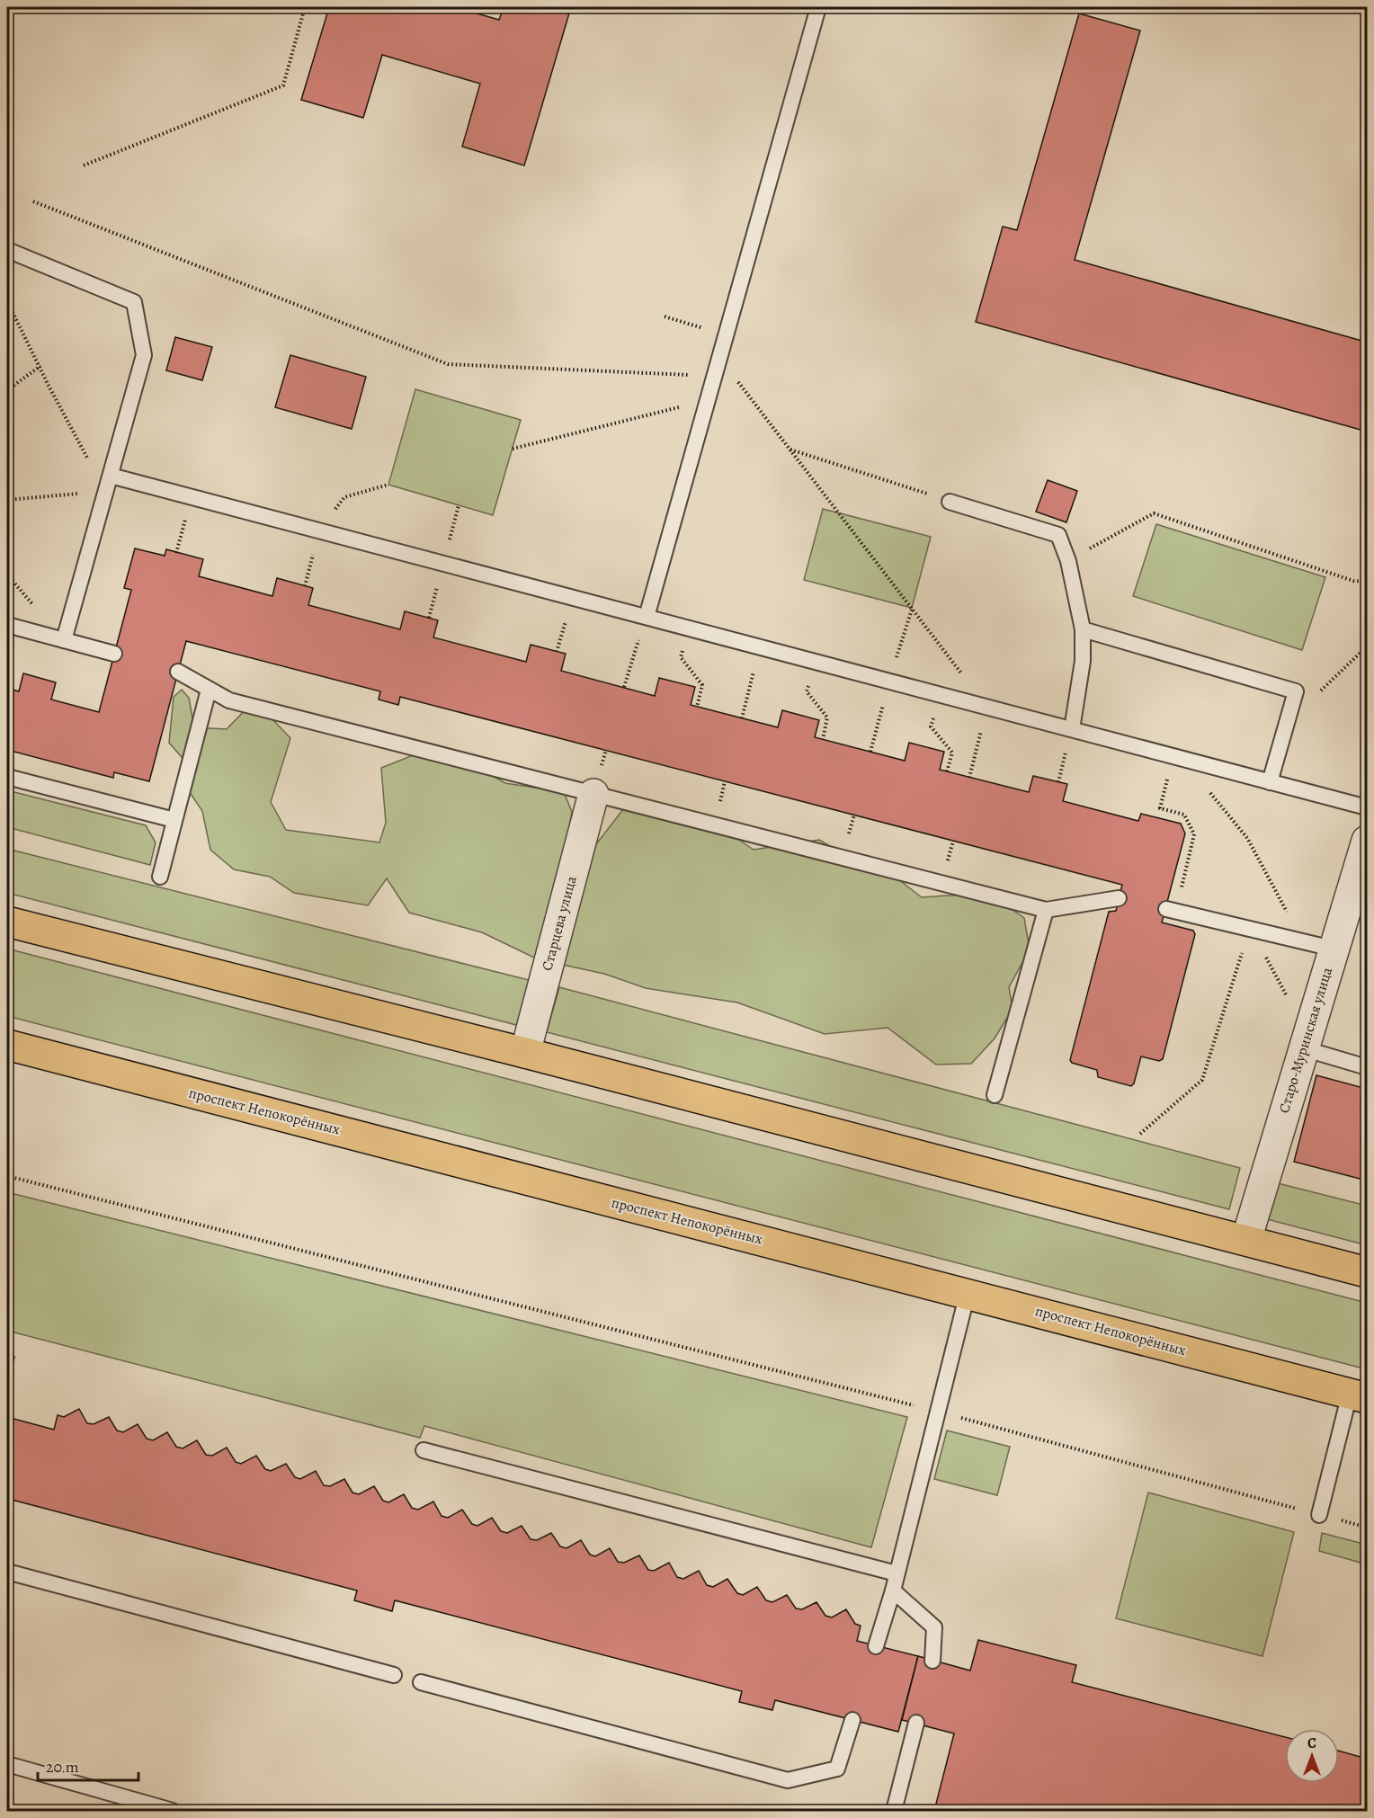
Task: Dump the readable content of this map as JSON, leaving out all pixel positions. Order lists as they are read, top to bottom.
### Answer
{
  "streets": {
    "main road": ["проспект Непокорённых"],
    "street": ["Старцева улица", "Старо-Муринская улица"]
  },
  "scale_bar": "20 m",
  "north": "top"
}
